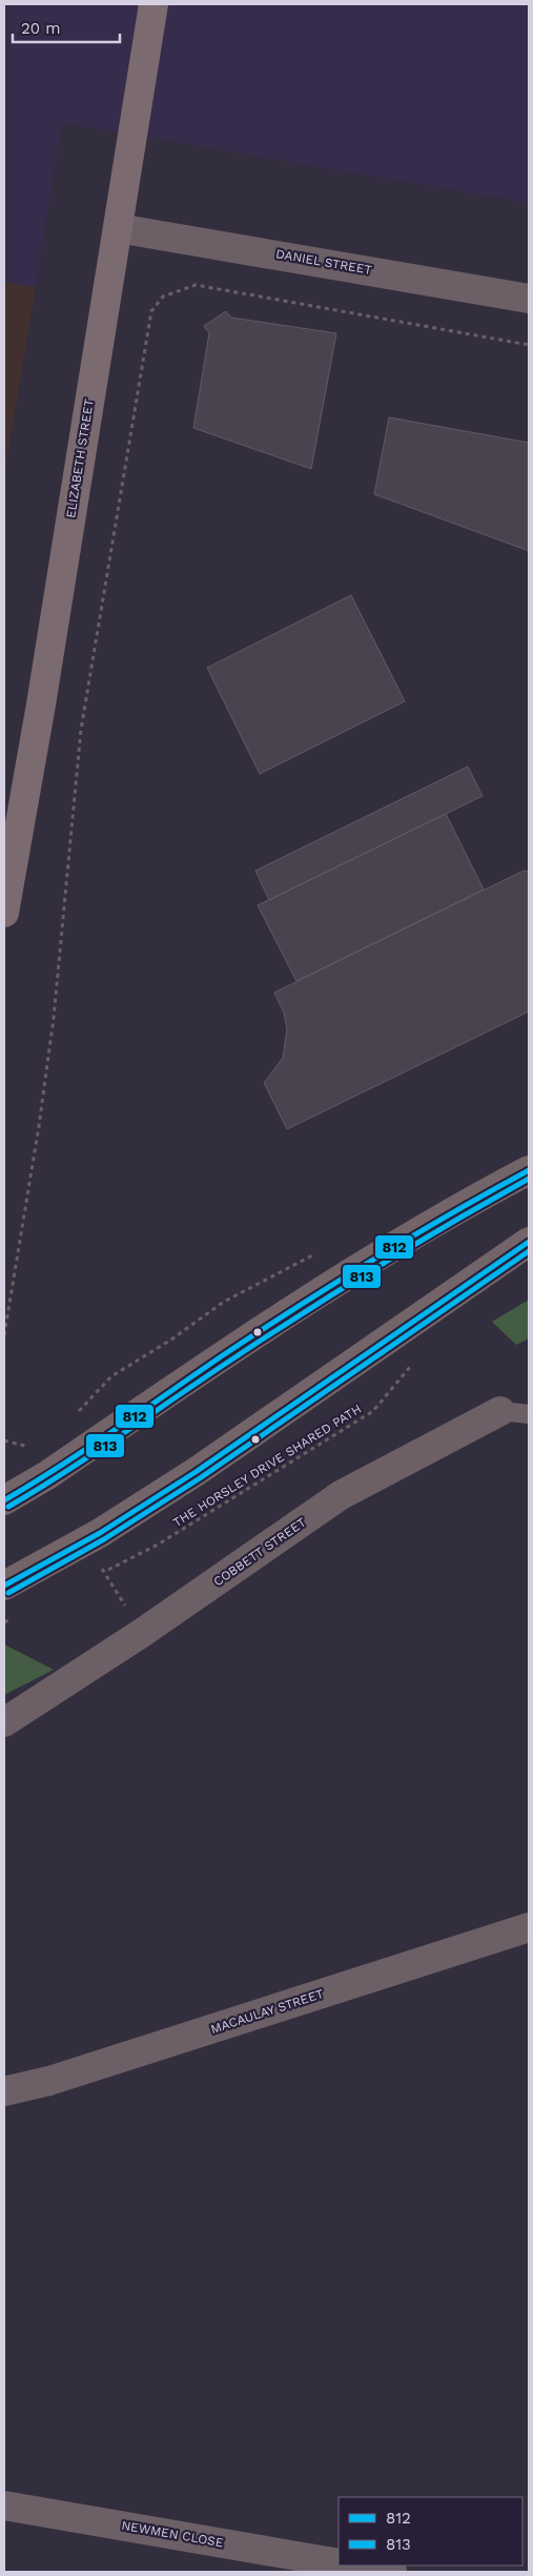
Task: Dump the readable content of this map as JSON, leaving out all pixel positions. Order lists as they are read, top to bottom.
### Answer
{
  "streets": {
    "main road": ["ELIZABETH STREET"],
    "street": [
      "DANIEL STREET",
      "COBBETT STREET",
      "MACAULAY STREET",
      "NEWMEN CLOSE"
    ],
    "path": ["THE HORSLEY DRIVE SHARED PATH"]
  },
  "crossings": [
    ["DANIEL STREET", "ELIZABETH STREET"]
  ],
  "lines": ["transit line 812", "transit line 813"],
  "legend": ["812", "813"],
  "scale_bar": "20 m"
}
